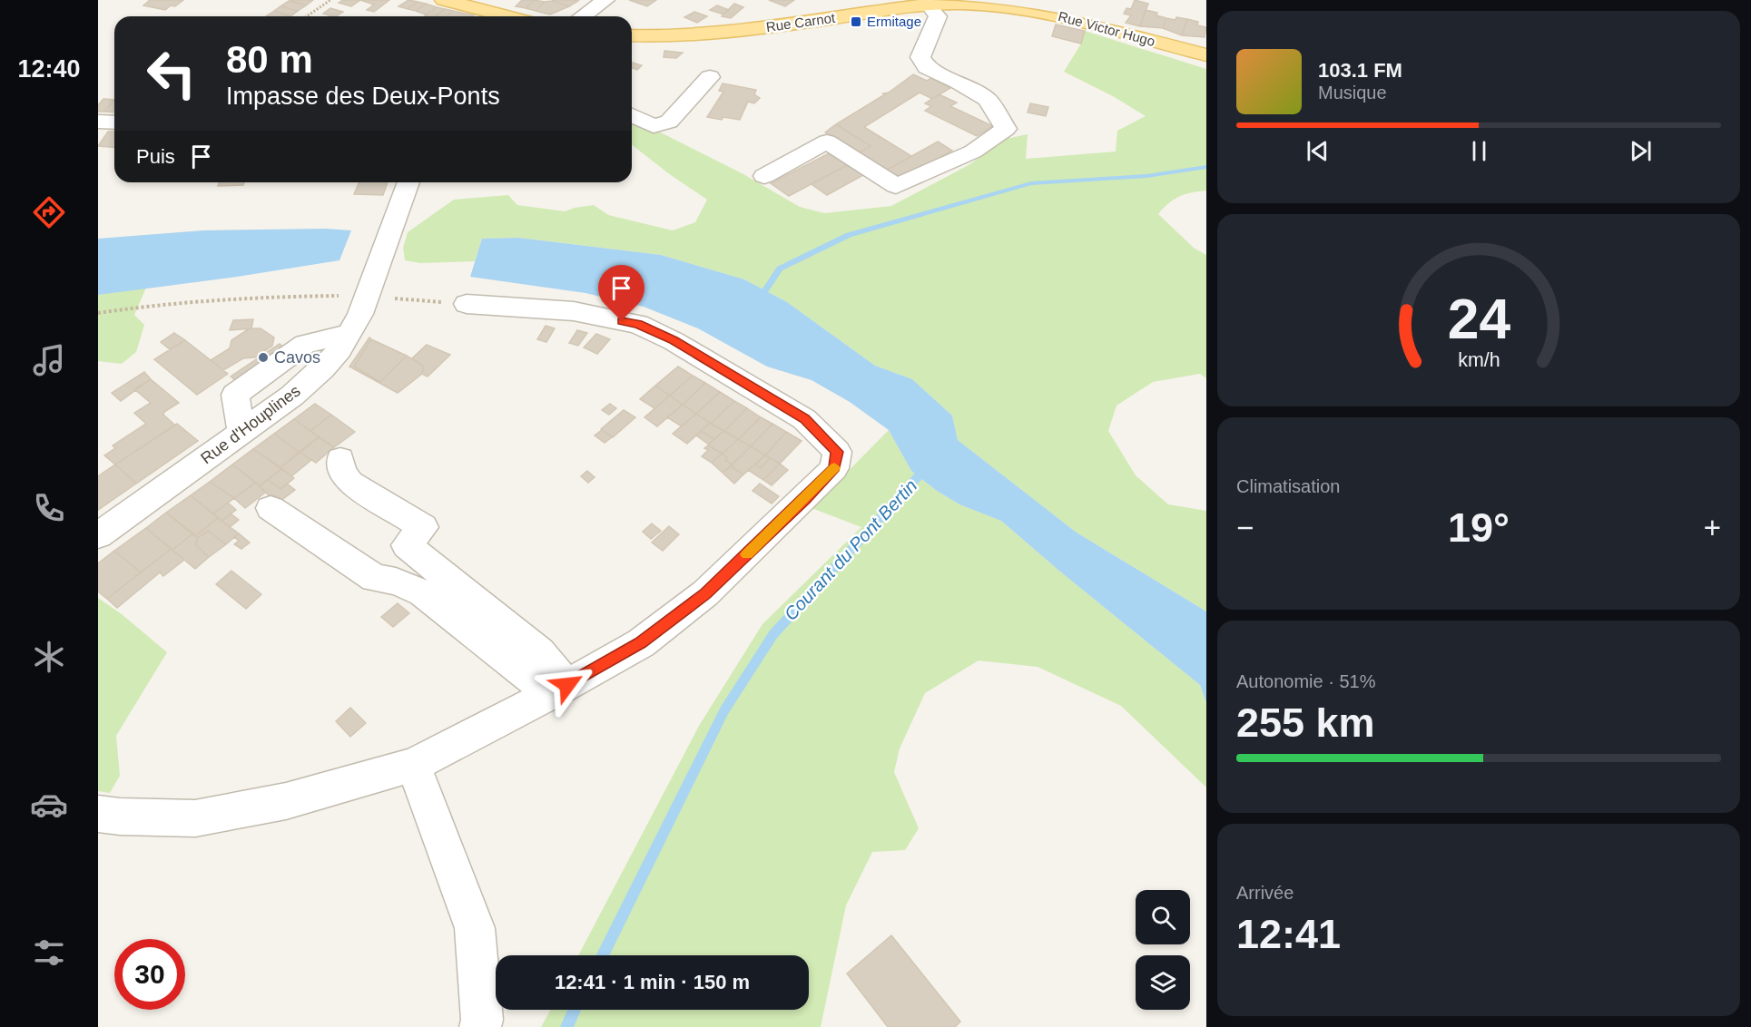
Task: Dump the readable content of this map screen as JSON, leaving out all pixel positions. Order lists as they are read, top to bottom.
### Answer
{
  "streets": {
    "main road": ["Rue Carnot", "Rue Victor Hugo"],
    "street": ["Rue d'Houplines"]
  },
  "crossings": [
    ["Rue Carnot", "Rue Victor Hugo"]
  ],
  "water": ["Courant du Pont Bertin"],
  "places": {
    "transit": ["Ermitage"],
    "other": ["Cavos"]
  },
  "page": {
    "tabs": "12:40",
    "turn": ["80 m", "Impasse des Deux-Ponts"],
    "song": ["103.1 FM", "Musique"],
    "then": "Puis",
    "tile": [
      "Climatisation",
      ["Autonomie · 51%", "255 km"],
      ["Arrivée", "12:41"]
    ],
    "heat": ["−", "19°", "+"],
    "limit": "30",
    "trip": "12:41 · 1 min · 150 m",
    "gauge": ["24", "km/h"]
  }
}
